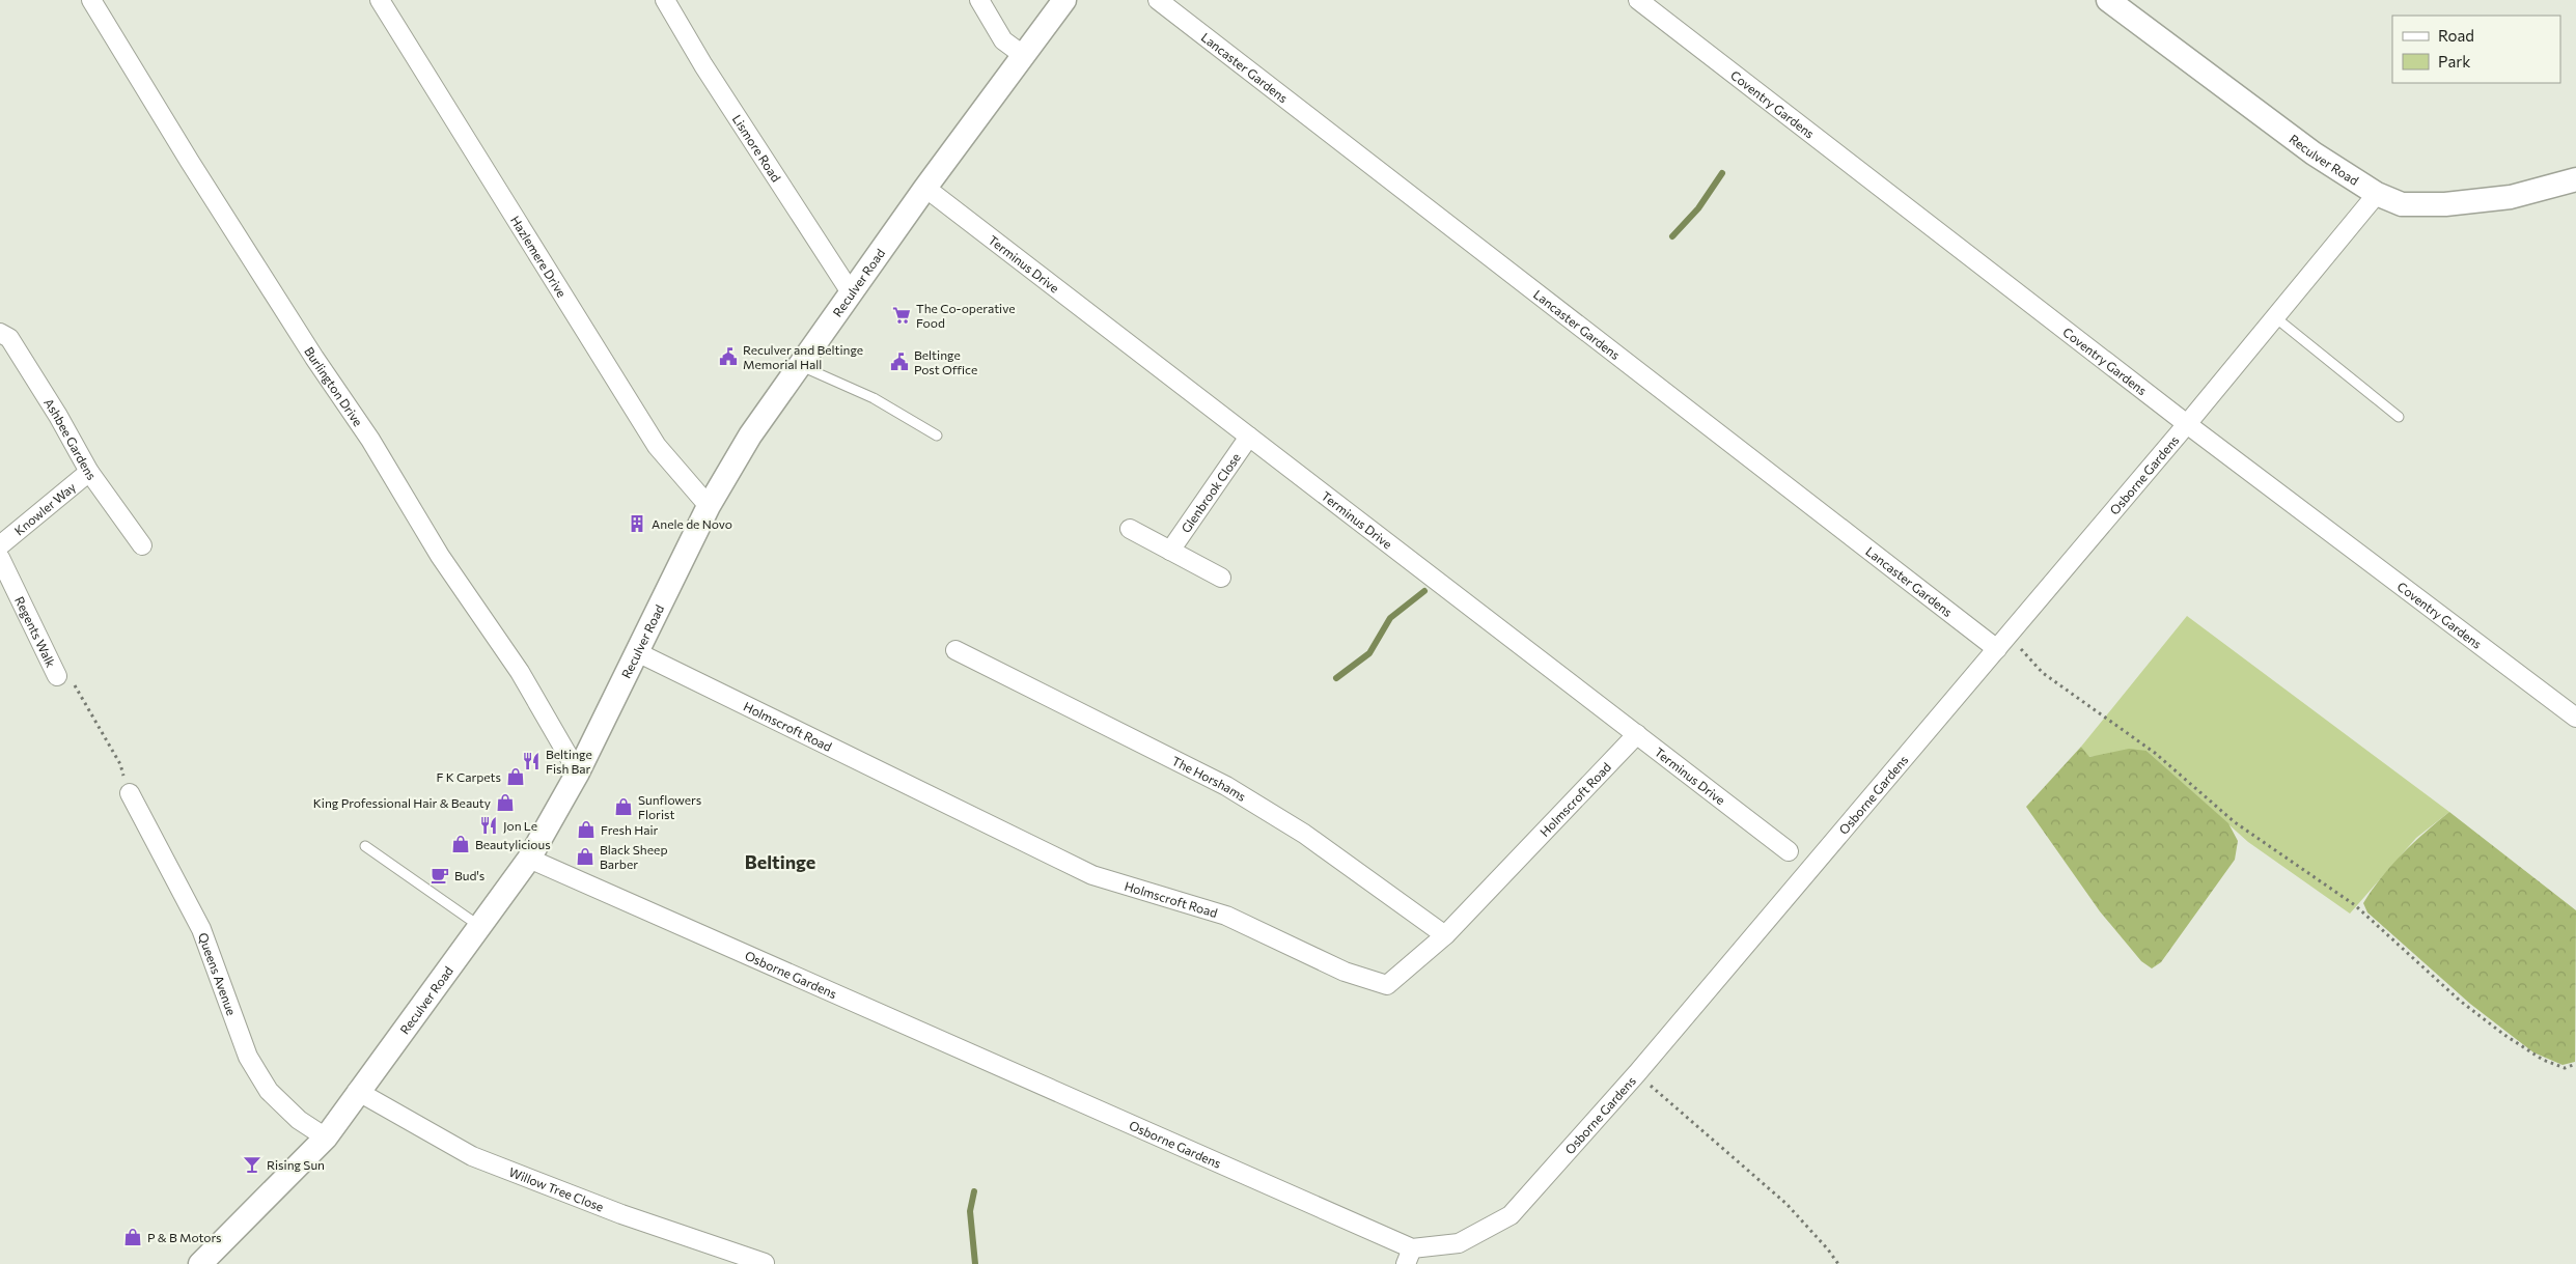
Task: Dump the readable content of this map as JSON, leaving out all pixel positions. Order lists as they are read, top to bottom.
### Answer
{
  "streets": {
    "street": [
      "Lancaster Gardens",
      "Coventry Gardens",
      "Lismore Road",
      "Reculver Road",
      "Hazlemere Drive",
      "Terminus Drive",
      "Burlington Drive",
      "Ashbee Gardens",
      "Osborne Gardens",
      "Glenbrook Close",
      "Knowler Way",
      "Regents Walk",
      "Holmscroft Road",
      "The Horshams",
      "Queens Avenue",
      "Willow Tree Close"
    ]
  },
  "crossings": [
    ["Lancaster Gardens", "Osborne Gardens"],
    ["Coventry Gardens", "Osborne Gardens"],
    ["Lismore Road", "Reculver Road"],
    ["Reculver Road", "Hazlemere Drive"],
    ["Reculver Road", "Terminus Drive"],
    ["Reculver Road", "Burlington Drive"],
    ["Reculver Road", "Osborne Gardens"],
    ["Reculver Road", "Holmscroft Road"],
    ["Reculver Road", "Queens Avenue"],
    ["Reculver Road", "Willow Tree Close"],
    ["Terminus Drive", "Glenbrook Close"],
    ["Terminus Drive", "Holmscroft Road"],
    ["Ashbee Gardens", "Knowler Way"],
    ["Holmscroft Road", "The Horshams"]
  ],
  "districts": ["Beltinge"],
  "places": {
    "supermarket": ["The Co-operative Food"],
    "public building": ["Reculver and Beltinge Memorial Hall", "Beltinge Post Office"],
    "building": ["Anele de Novo"],
    "restaurant": ["Beltinge Fish Bar", "Jon Le"],
    "shop": [
      "F K Carpets",
      "King Professional Hair & Beauty",
      "Sunflowers Florist",
      "Fresh Hair",
      "Beautylicious",
      "Black Sheep Barber",
      "P & B Motors"
    ],
    "cafe": ["Bud's"],
    "bar": ["Rising Sun"]
  },
  "legend": ["Road", "Park"]
}
